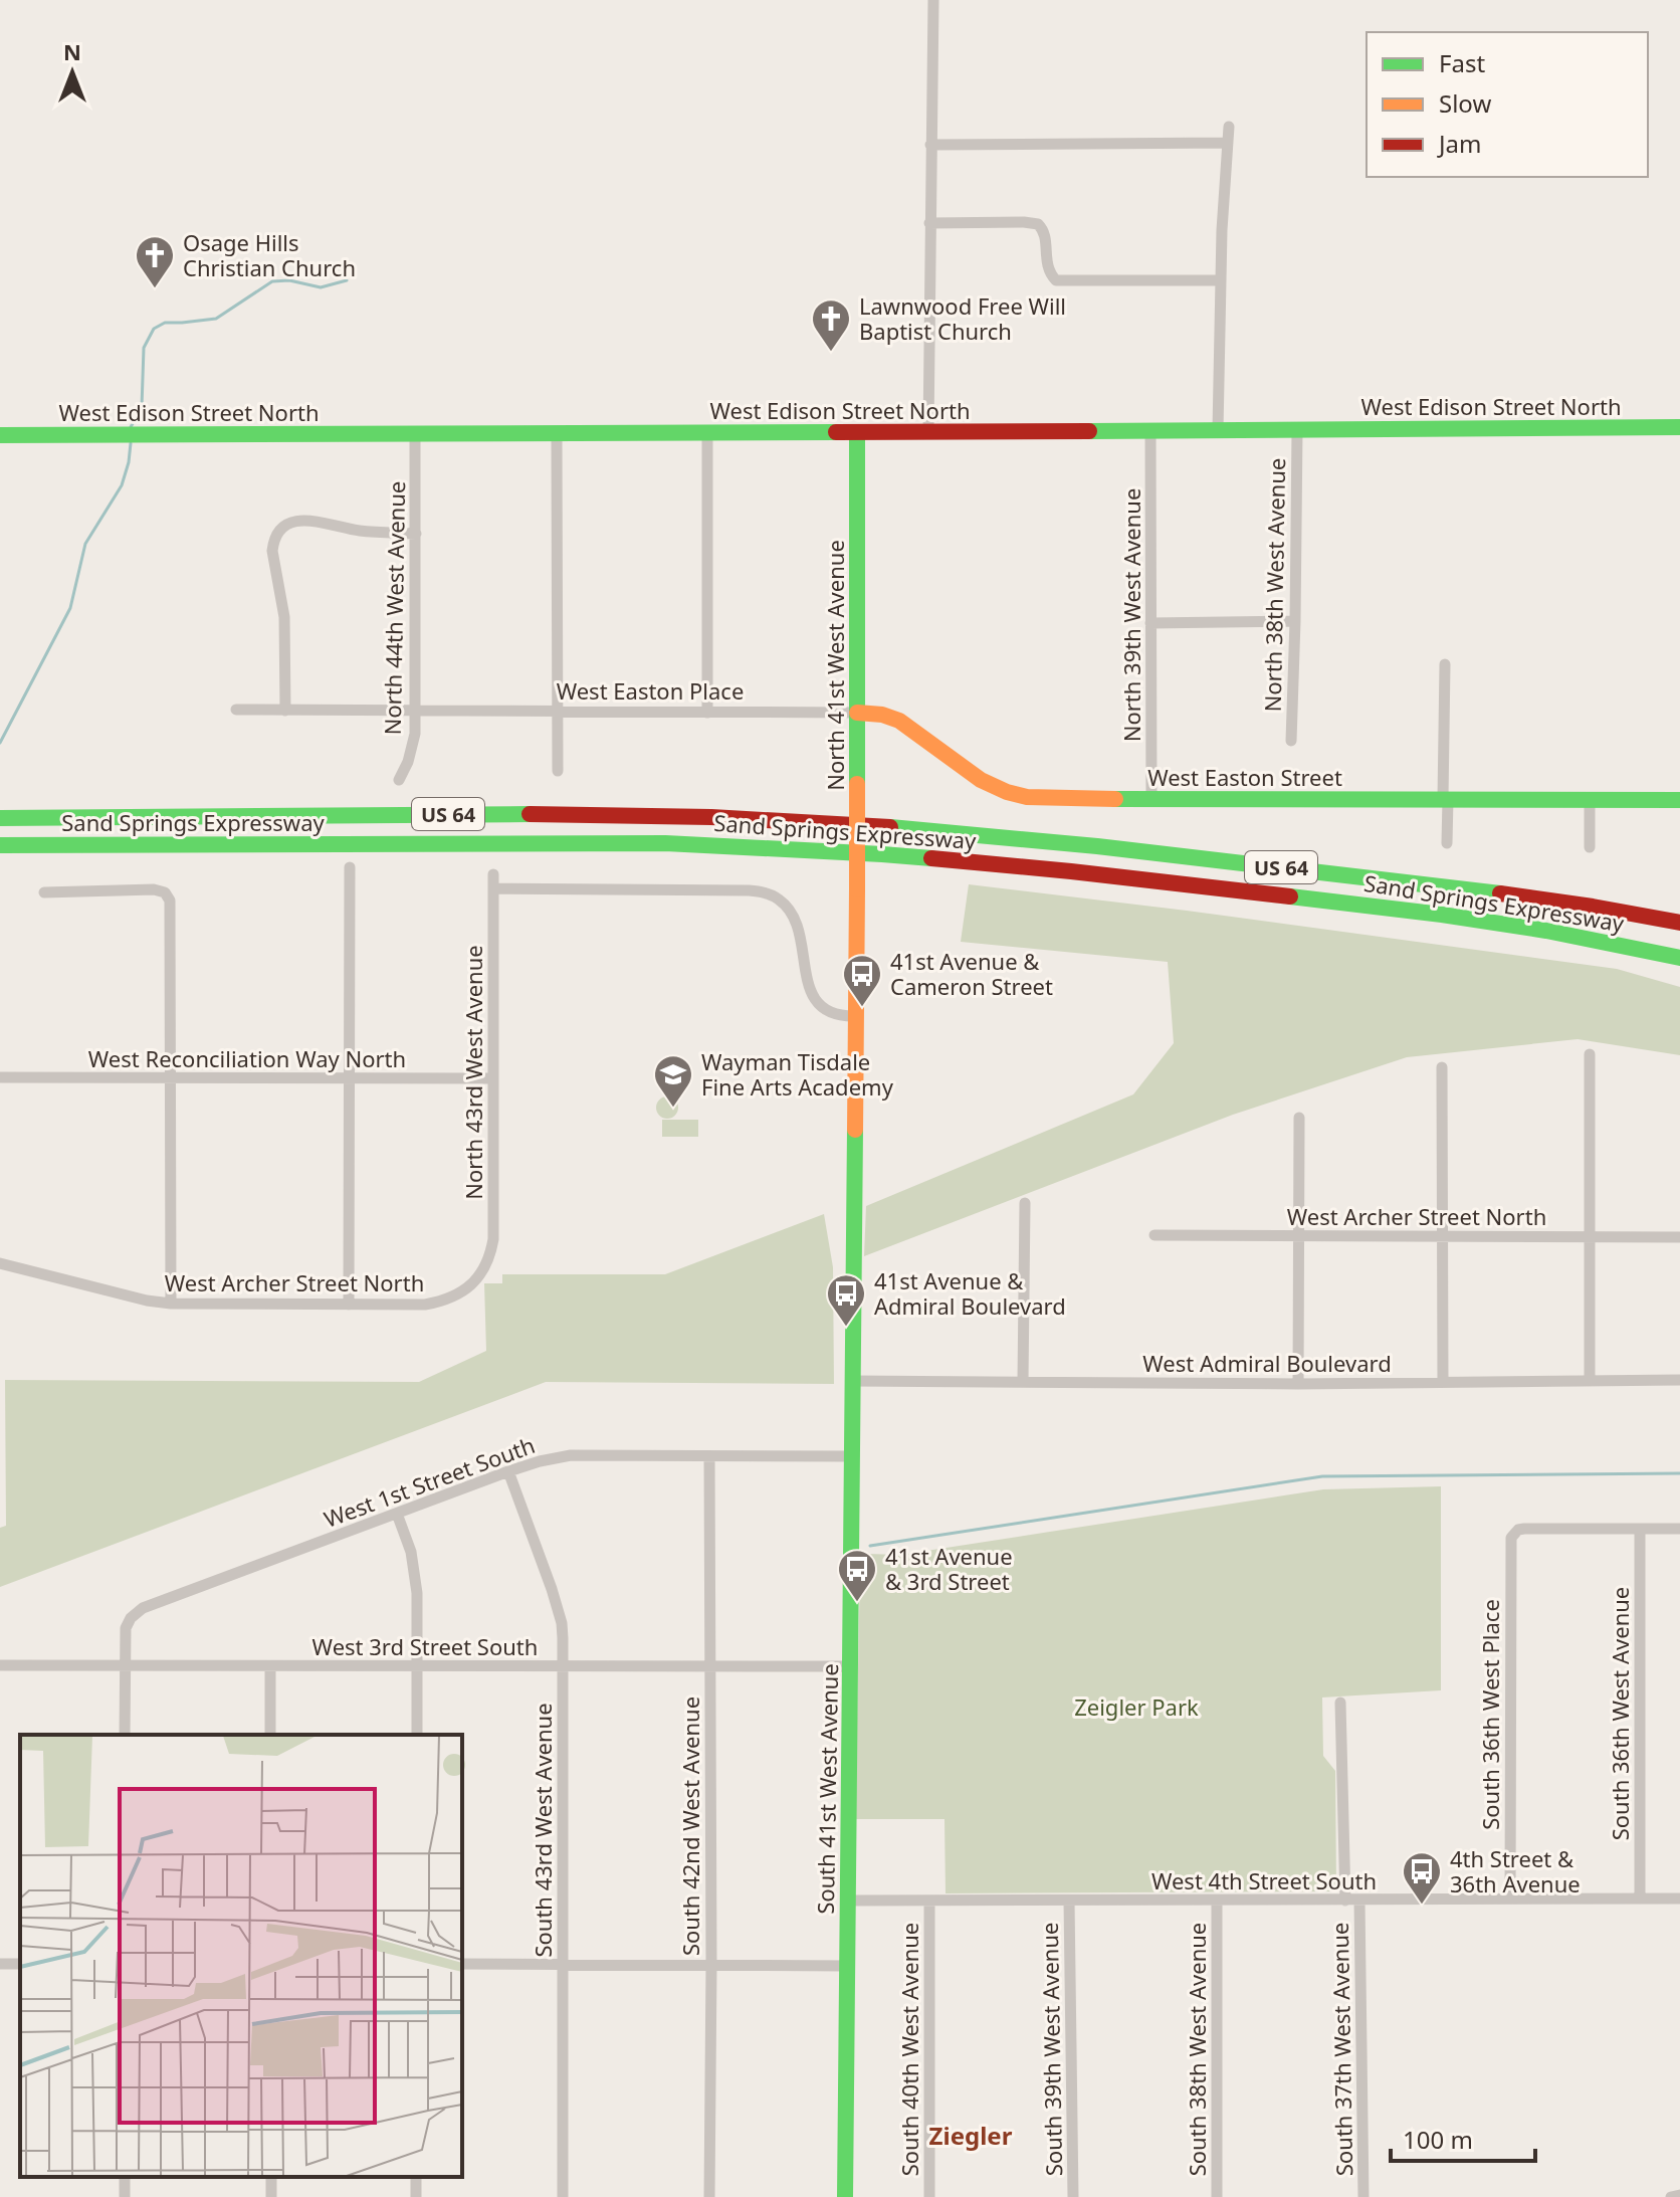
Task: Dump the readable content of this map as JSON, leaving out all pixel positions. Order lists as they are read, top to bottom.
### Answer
{
  "streets": {
    "main road": [
      "West Edison Street North",
      "North 41st West Avenue",
      "West Easton Place",
      "West Easton Street",
      "US 64",
      "Sand Springs Expressway",
      "South 41st West Avenue"
    ],
    "street": [
      "North 38th West Avenue",
      "North 44th West Avenue",
      "North 39th West Avenue",
      "West Reconciliation Way North",
      "North 43rd West Avenue",
      "West Archer Street North",
      "West Admiral Boulevard",
      "West 1st Street South",
      "West 3rd Street South",
      "South 36th West Avenue",
      "South 36th West Place",
      "South 42nd West Avenue",
      "South 43rd West Avenue",
      "West 4th Street South",
      "South 40th West Avenue",
      "South 39th West Avenue",
      "South 38th West Avenue",
      "South 37th West Avenue"
    ]
  },
  "crossings": [
    ["West Edison Street North", "North 38th West Avenue"],
    ["West Edison Street North", "North 44th West Avenue"],
    ["West Edison Street North", "North 39th West Avenue"],
    ["West Edison Street North", "North 41st West Avenue"],
    ["North 44th West Avenue", "West Easton Place"],
    ["North 39th West Avenue", "West Easton Street"],
    ["North 41st West Avenue", "West Easton Place"],
    ["North 41st West Avenue", "West Admiral Boulevard"],
    ["North 41st West Avenue", "South 41st West Avenue"],
    ["West Easton Place", "West Easton Street"],
    ["West Reconciliation Way North", "North 43rd West Avenue"],
    ["North 43rd West Avenue", "West Archer Street North"],
    ["West Admiral Boulevard", "South 41st West Avenue"],
    ["West 1st Street South", "West 3rd Street South"],
    ["West 1st Street South", "South 41st West Avenue"],
    ["West 1st Street South", "South 42nd West Avenue"],
    ["West 1st Street South", "South 43rd West Avenue"],
    ["West 3rd Street South", "South 41st West Avenue"],
    ["West 3rd Street South", "South 42nd West Avenue"],
    ["West 3rd Street South", "South 43rd West Avenue"],
    ["South 36th West Avenue", "South 36th West Place"],
    ["South 36th West Avenue", "West 4th Street South"],
    ["South 36th West Place", "West 4th Street South"],
    ["South 41st West Avenue", "West 4th Street South"],
    ["West 4th Street South", "South 40th West Avenue"],
    ["West 4th Street South", "South 39th West Avenue"],
    ["West 4th Street South", "South 38th West Avenue"],
    ["West 4th Street South", "South 37th West Avenue"]
  ],
  "districts": ["Ziegler"],
  "parks": ["Zeigler Park"],
  "places": {
    "church": ["Osage Hills Christian Church", "Lawnwood Free Will Baptist Church"],
    "bus stop": [
      "41st Avenue & Cameron Street",
      "41st Avenue & Admiral Boulevard",
      "41st Avenue & 3rd Street",
      "4th Street & 36th Avenue"
    ],
    "school or university": ["Wayman Tisdale Fine Arts Academy"]
  },
  "legend": ["Fast", "Slow", "Jam"],
  "scale_bar": "100 m",
  "north": "top"
}
